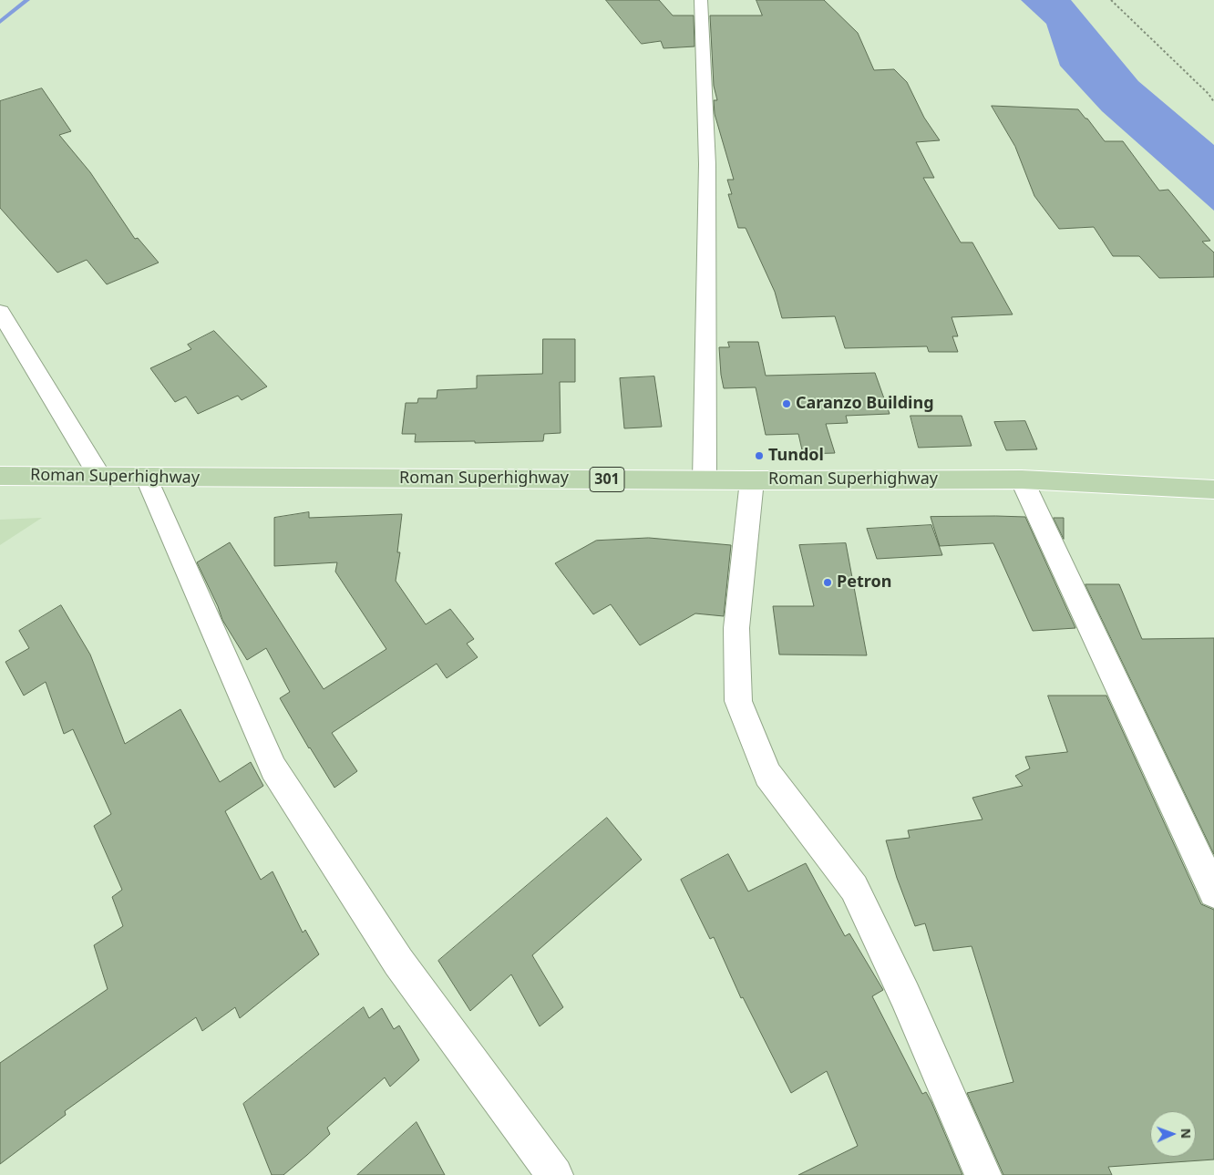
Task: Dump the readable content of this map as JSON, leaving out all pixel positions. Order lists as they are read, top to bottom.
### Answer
{
  "streets": {
    "main road": ["Roman Superhighway", "301"]
  },
  "places": ["Caranzo Building", "Tundol", "Petron"],
  "north": "right"
}
